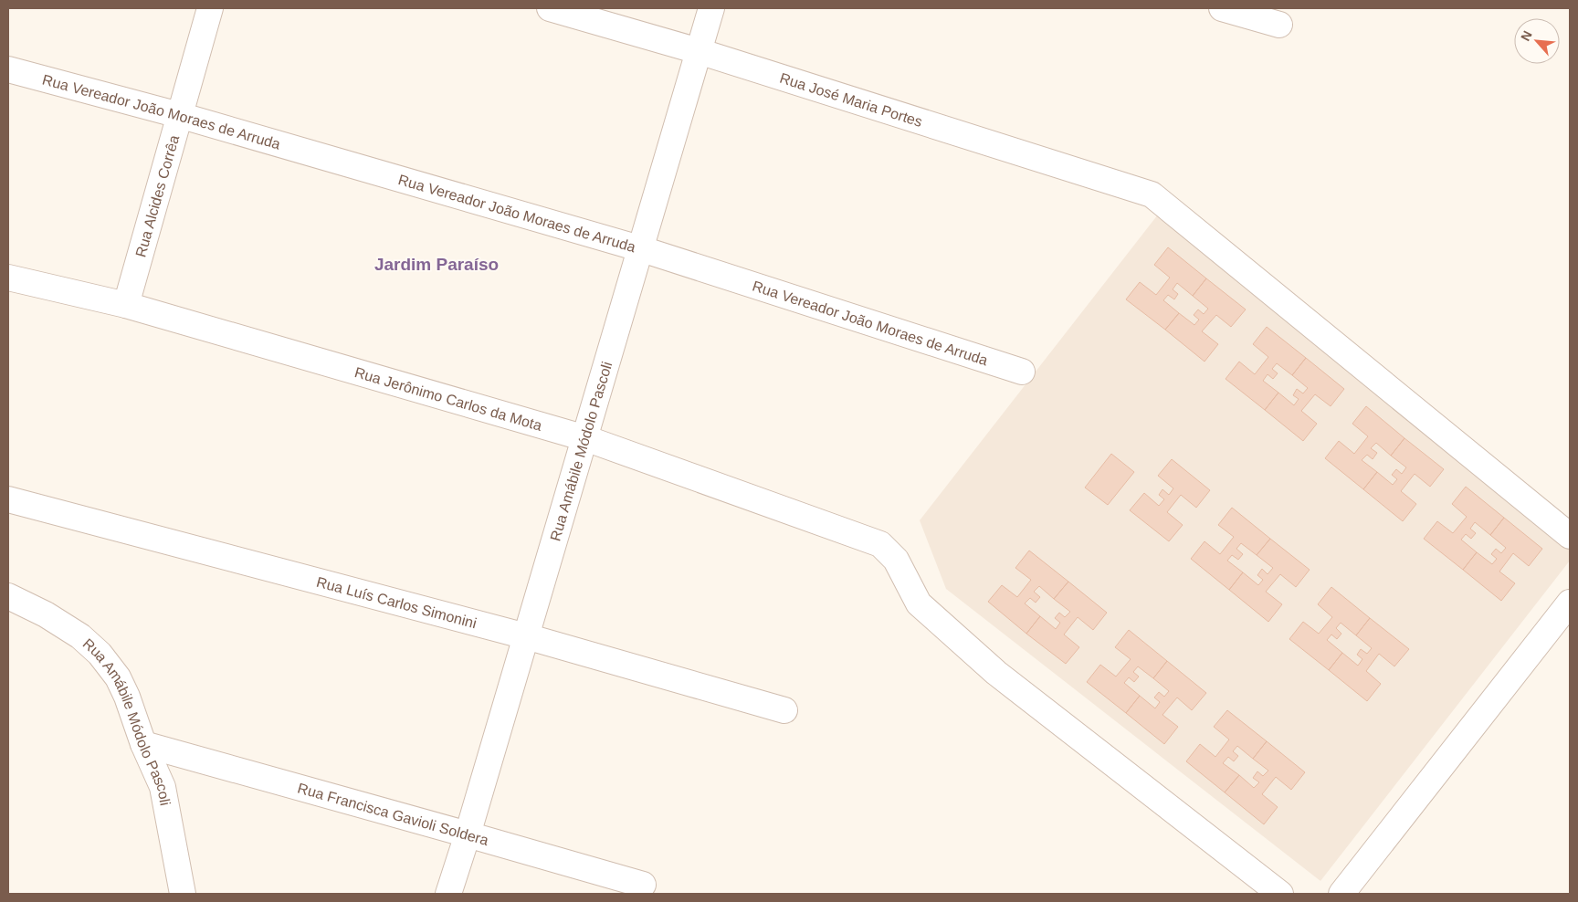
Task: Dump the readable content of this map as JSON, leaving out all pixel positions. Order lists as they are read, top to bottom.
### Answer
{
  "streets": {
    "street": [
      "Rua José Maria Portes",
      "Rua Vereador João Moraes de Arruda",
      "Rua Alcides Corrêa",
      "Rua Jerônimo Carlos da Mota",
      "Rua Amábile Módolo Pascoli",
      "Rua Luís Carlos Simonini",
      "Rua Francisca Gavioli Soldera"
    ]
  },
  "crossings": [
    ["Rua José Maria Portes", "Rua Amábile Módolo Pascoli"],
    ["Rua Vereador João Moraes de Arruda", "Rua Alcides Corrêa"],
    ["Rua Vereador João Moraes de Arruda", "Rua Amábile Módolo Pascoli"],
    ["Rua Alcides Corrêa", "Rua Jerônimo Carlos da Mota"],
    ["Rua Jerônimo Carlos da Mota", "Rua Amábile Módolo Pascoli"],
    ["Rua Amábile Módolo Pascoli", "Rua Luís Carlos Simonini"],
    ["Rua Amábile Módolo Pascoli", "Rua Francisca Gavioli Soldera"]
  ],
  "districts": ["Jardim Paraíso"],
  "north": "top left"
}
